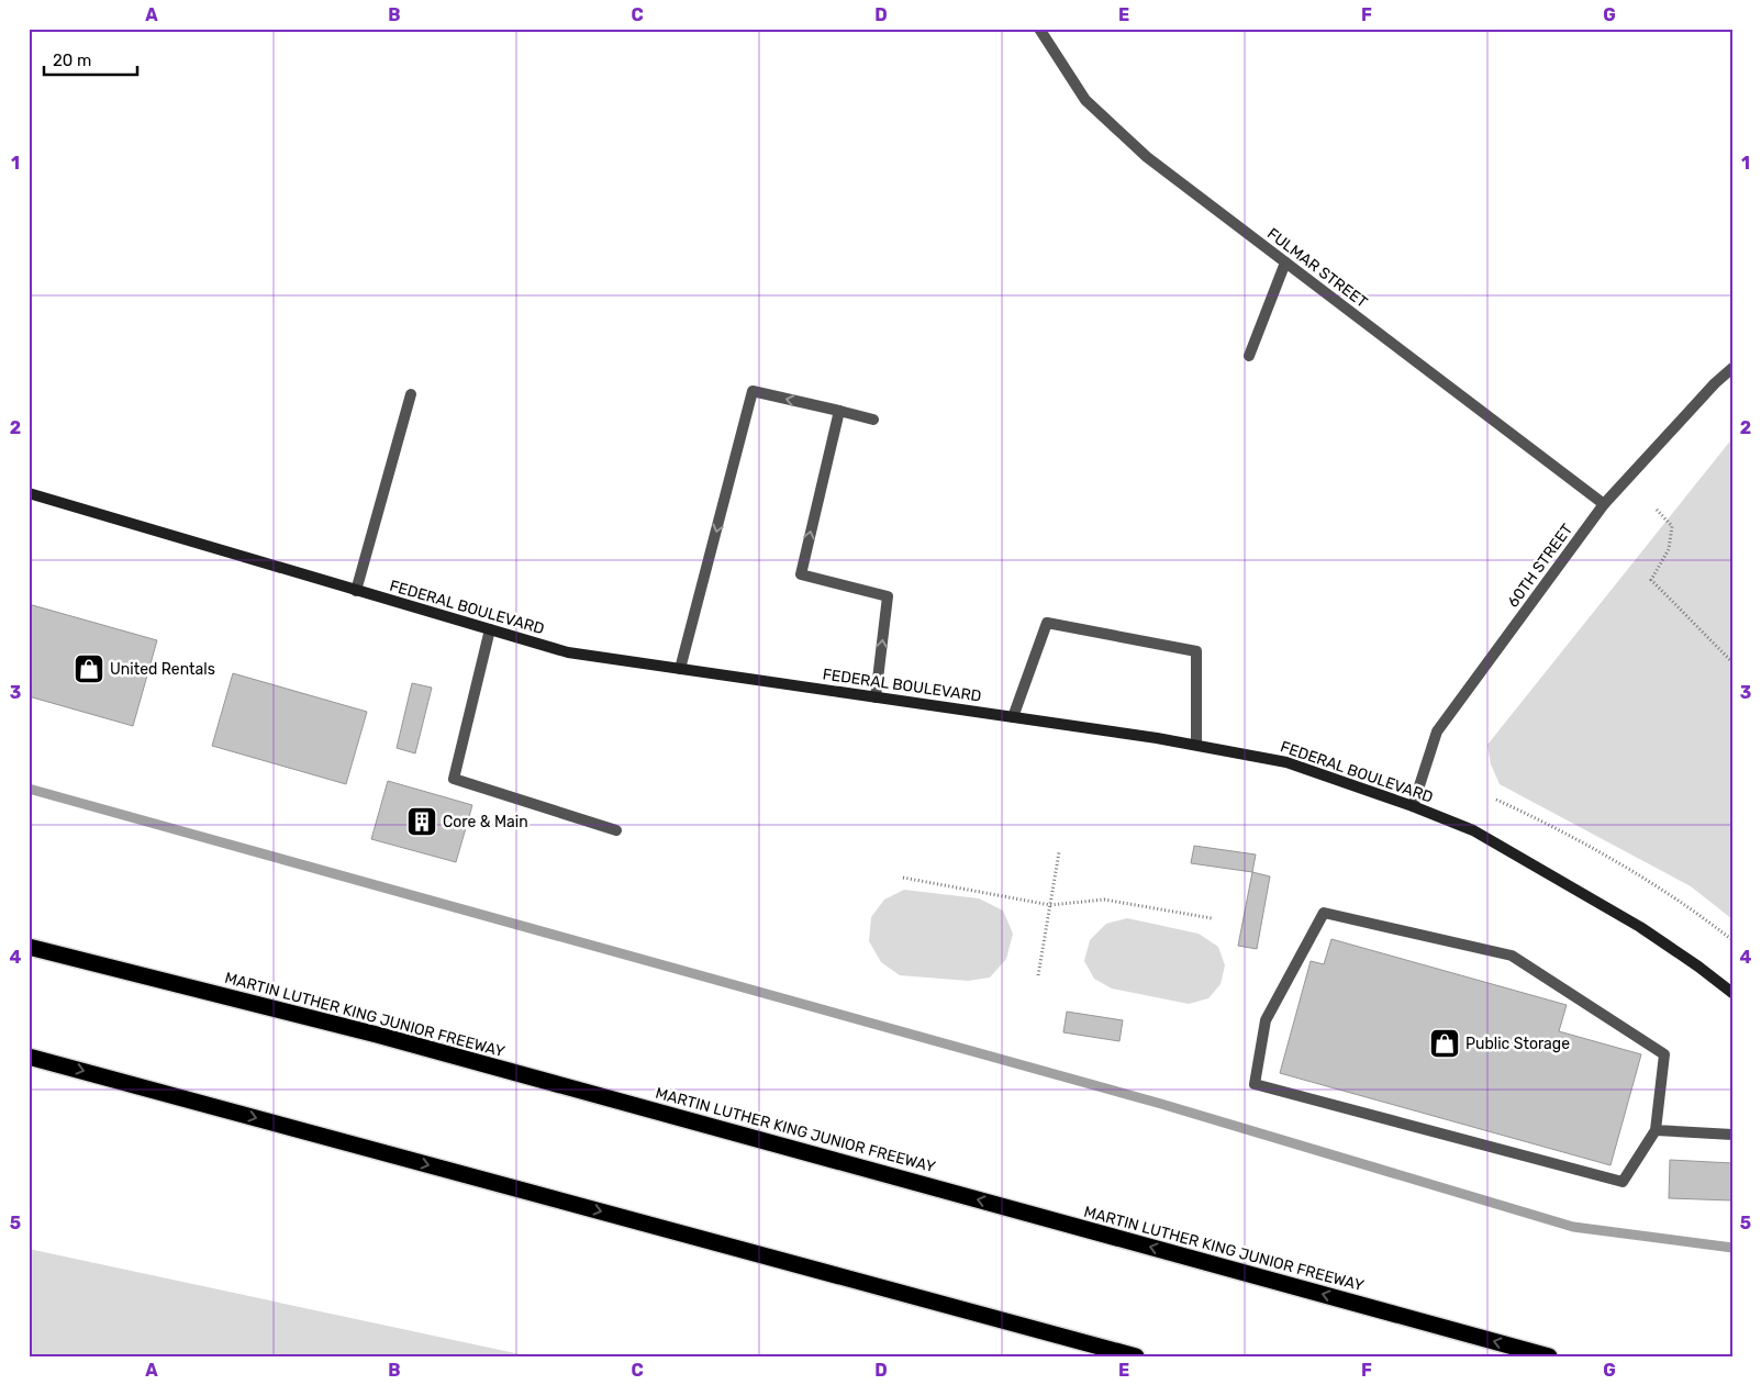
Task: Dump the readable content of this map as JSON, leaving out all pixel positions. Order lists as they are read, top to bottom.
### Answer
{
  "streets": {
    "highway": ["MARTIN LUTHER KING JUNIOR FREEWAY"],
    "main road": ["FEDERAL BOULEVARD"],
    "street": ["FULMAR STREET", "60TH STREET"]
  },
  "crossings": [
    ["FULMAR STREET", "60TH STREET"],
    ["60TH STREET", "FEDERAL BOULEVARD"]
  ],
  "places": {
    "shop": ["United Rentals", "Public Storage"],
    "building": ["Core & Main"]
  },
  "scale_bar": "20 m",
  "grid": {
    "columns": [
      "A",
      "B",
      "C",
      "D",
      "E",
      "F",
      "G"
    ],
    "rows": [
      "1",
      "2",
      "3",
      "4",
      "5"
    ]
  }
}
